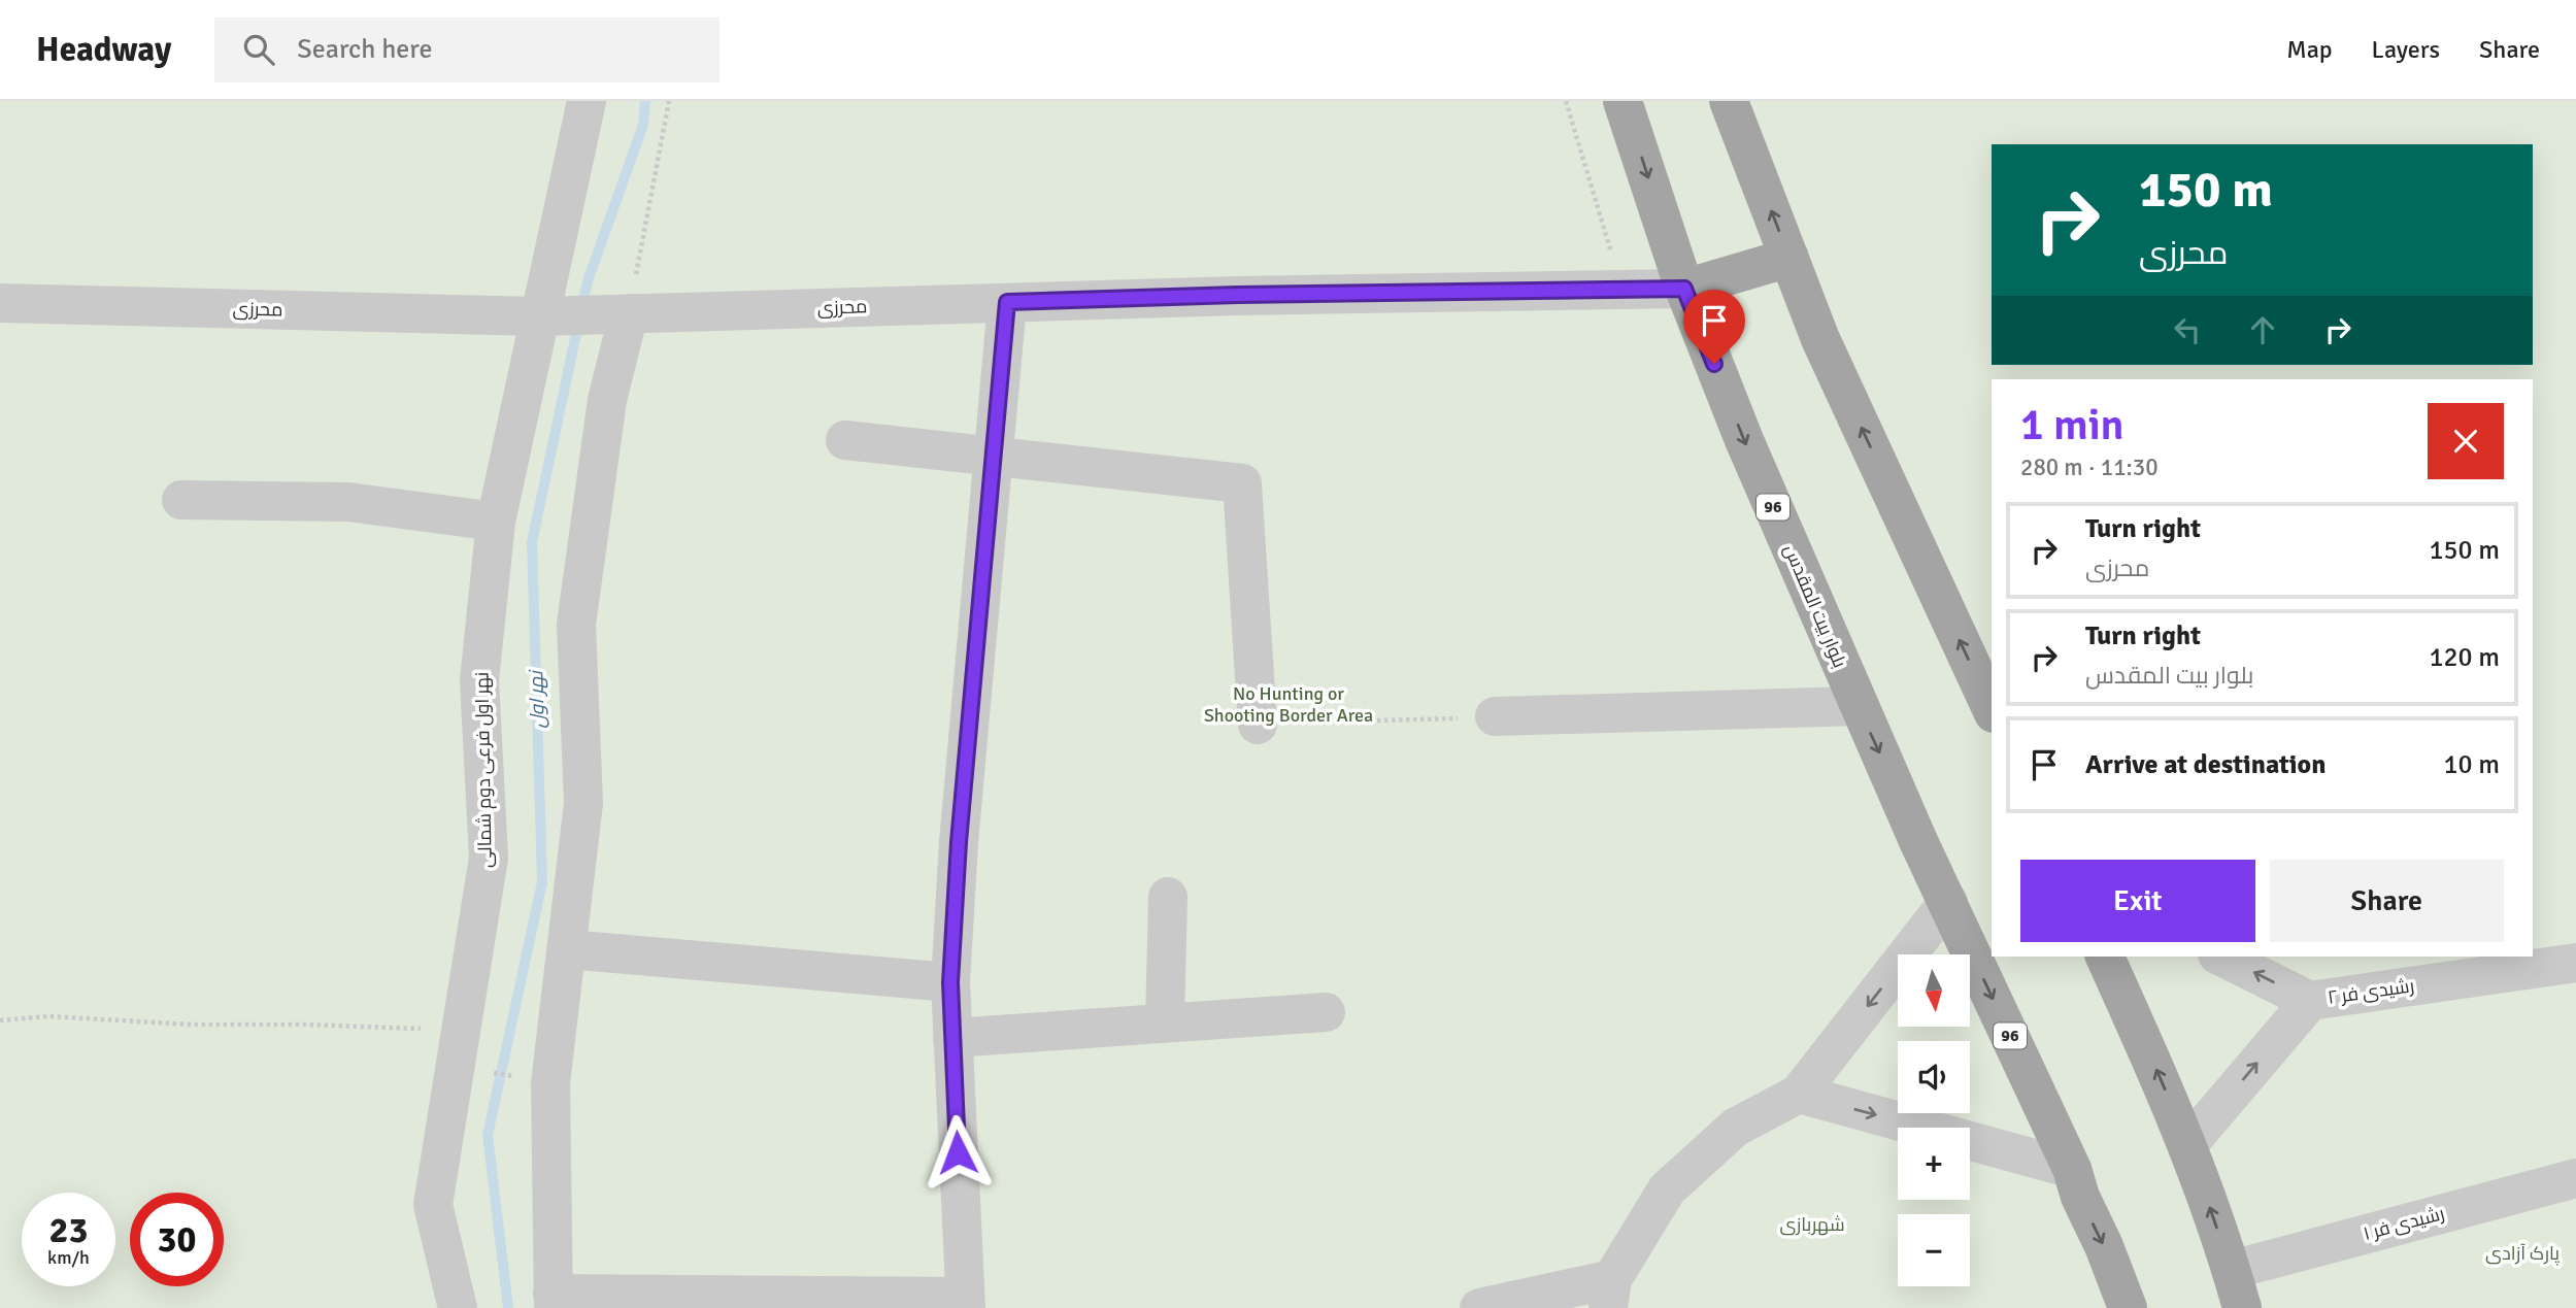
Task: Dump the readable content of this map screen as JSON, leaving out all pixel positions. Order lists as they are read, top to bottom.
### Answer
{
  "streets": {
    "main road": ["96", "بلوار بیت المقدس"],
    "street": [
      "محرزی",
      "نهر اول فرعی دوم شمالی",
      "رشیدی فر ۲",
      "رشیدی فر ۱"
    ]
  },
  "crossings": [
    ["محرزی", "بلوار بیت المقدس"],
    ["محرزی", "نهر اول فرعی دوم شمالی"],
    ["96", "بلوار بیت المقدس"]
  ],
  "one_way": ["رشیدی فر ۲"],
  "water": ["نهر اول"],
  "parks": ["No Hunting or Shooting Border Area", "شهربازی", "پارک آزادی"],
  "north": "bottom",
  "page": {
    "header": "Headway",
    "search": "Search here",
    "nav": ["Map", "Layers", "Share"],
    "turn": ["150 m", "محرزی"],
    "heading": ["1 min", "280 m · 11:30"],
    "list": [
      {
        "name": "Turn right",
        "note": "محرزی",
        "value": "150 m"
      },
      {
        "name": "Turn right",
        "note": "بلوار بیت المقدس",
        "value": "120 m"
      },
      {
        "name": "Arrive at destination",
        "value": "10 m"
      }
    ],
    "buttons": ["Exit", "Share"],
    "map_buttons": ["+", "−"],
    "speed": "23 km/h",
    "limit": "30"
  }
}
